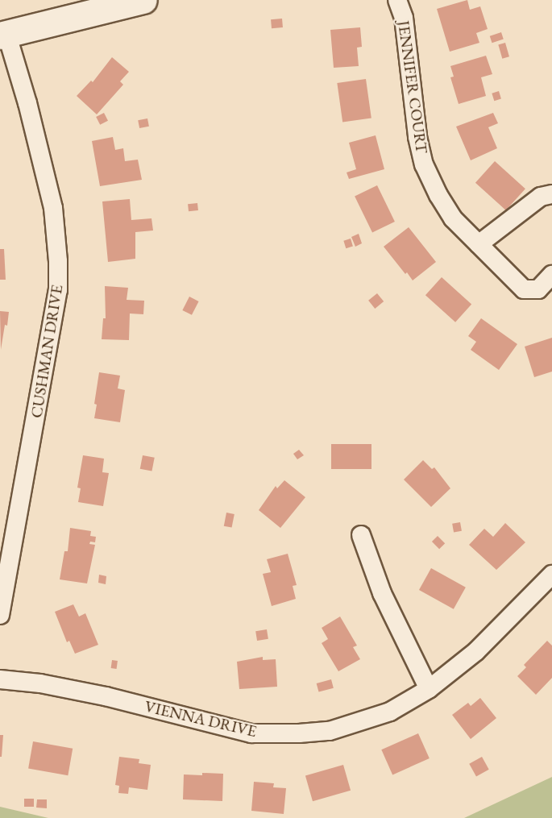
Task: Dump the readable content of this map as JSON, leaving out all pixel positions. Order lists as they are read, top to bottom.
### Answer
{
  "streets": {
    "street": ["JENNIFER COURT", "CUSHMAN DRIVE", "VIENNA DRIVE"]
  }
}
